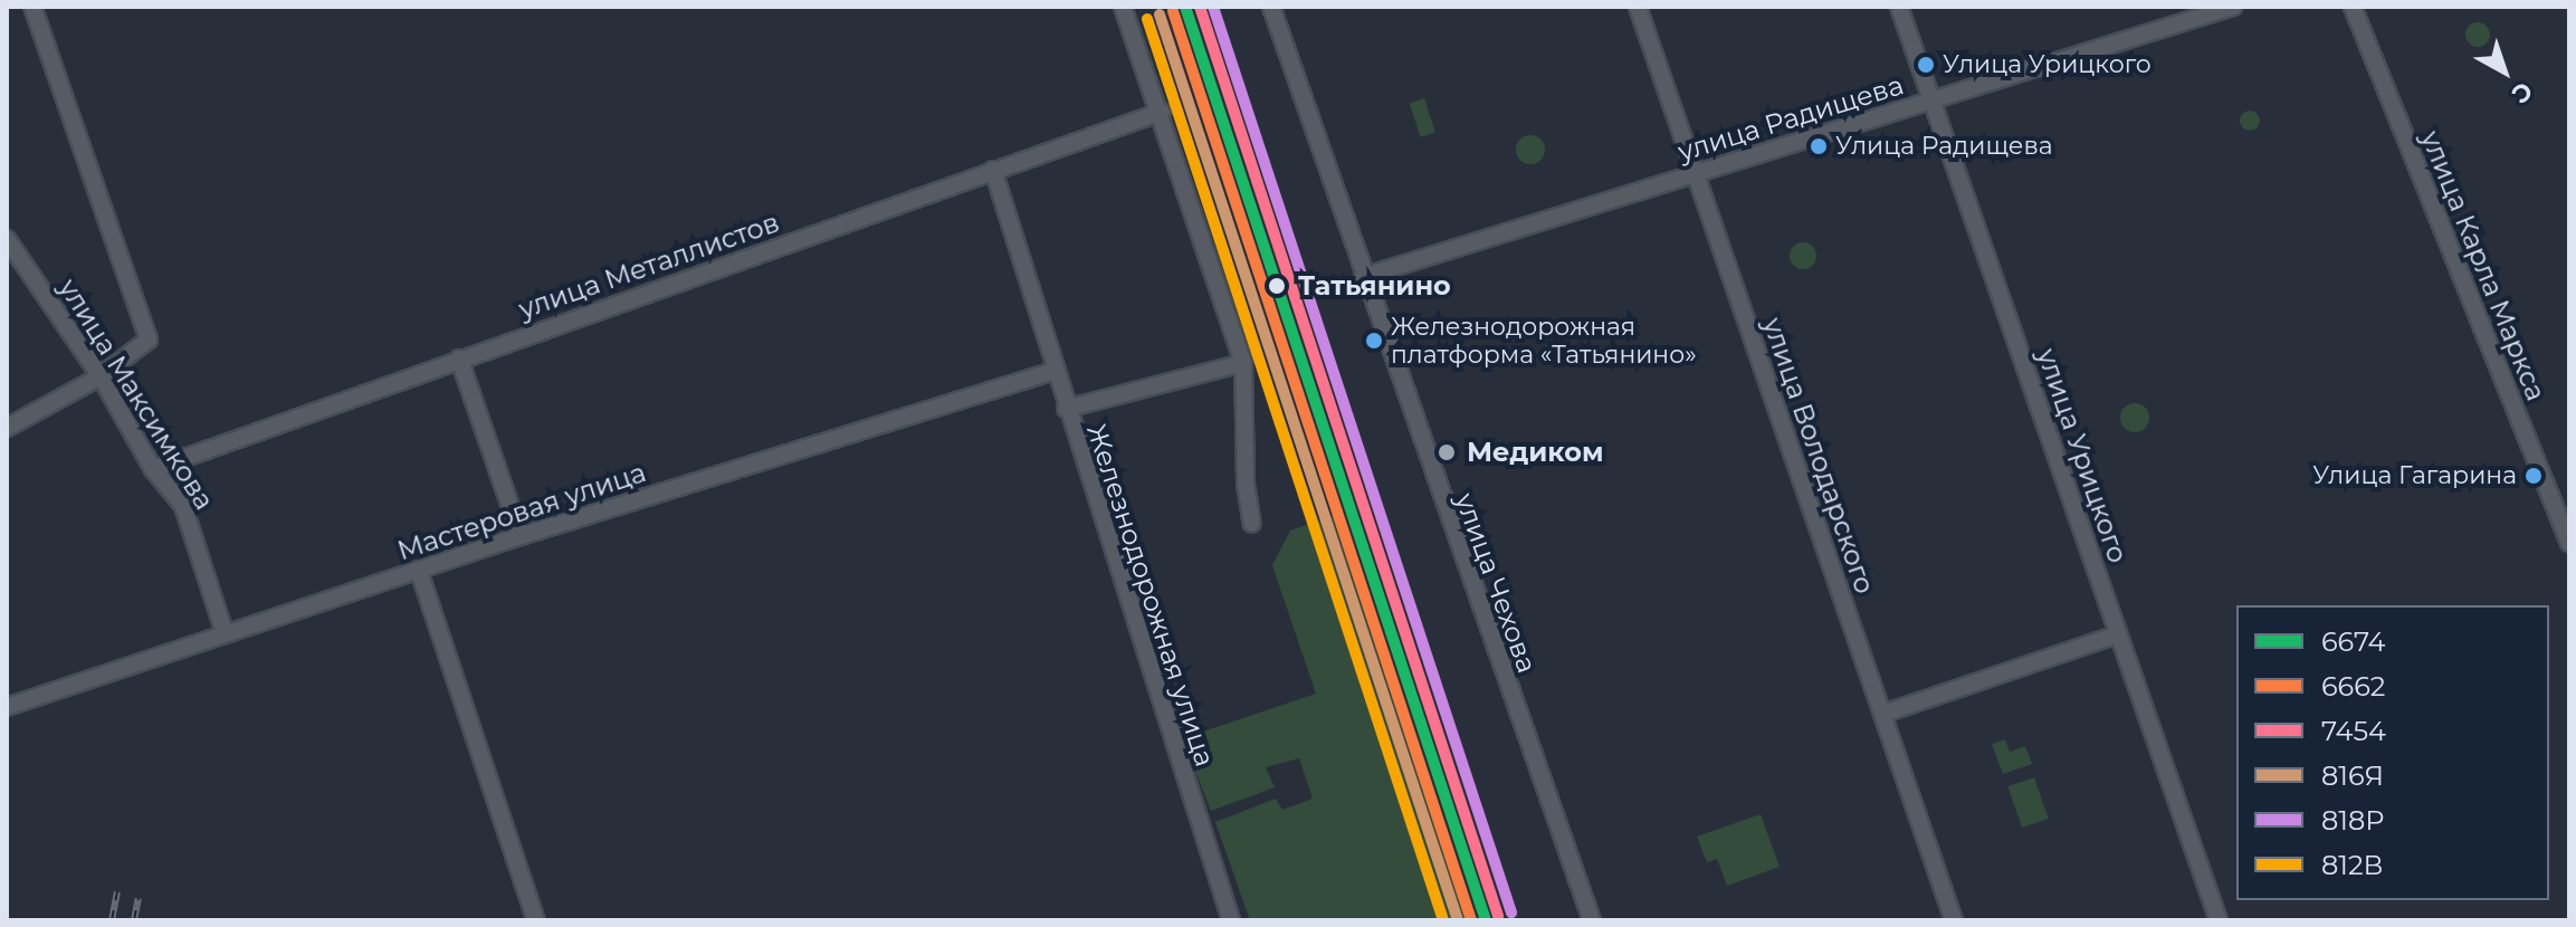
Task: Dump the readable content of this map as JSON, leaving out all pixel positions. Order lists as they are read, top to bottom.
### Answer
{
  "streets": {
    "street": [
      "улица Радищева",
      "улица Металлистов",
      "улица Карла Маркса",
      "улица Максимкова",
      "улица Володарского",
      "улица Урицкого",
      "Мастеровая улица",
      "улица Чехова",
      "Железнодорожная улица"
    ]
  },
  "crossings": [
    ["улица Радищева", "улица Володарского"],
    ["улица Радищева", "улица Урицкого"],
    ["улица Радищева", "улица Чехова"],
    ["улица Металлистов", "улица Максимкова"],
    ["улица Максимкова", "Мастеровая улица"]
  ],
  "places": [
    "Улица Урицкого",
    "Улица Радищева",
    "Татьянино",
    "Железнодорожная платформа «Татьянино»",
    "Медиком",
    "Улица Гагарина"
  ],
  "lines": [
    "transit line 6674",
    "transit line 7454",
    "transit line 818Р",
    "transit line 6662",
    "transit line 816Я",
    "transit line 812В"
  ],
  "legend": [
    "6674",
    "6662",
    "7454",
    "816Я",
    "818Р",
    "812В"
  ],
  "north": "bottom right"
}
